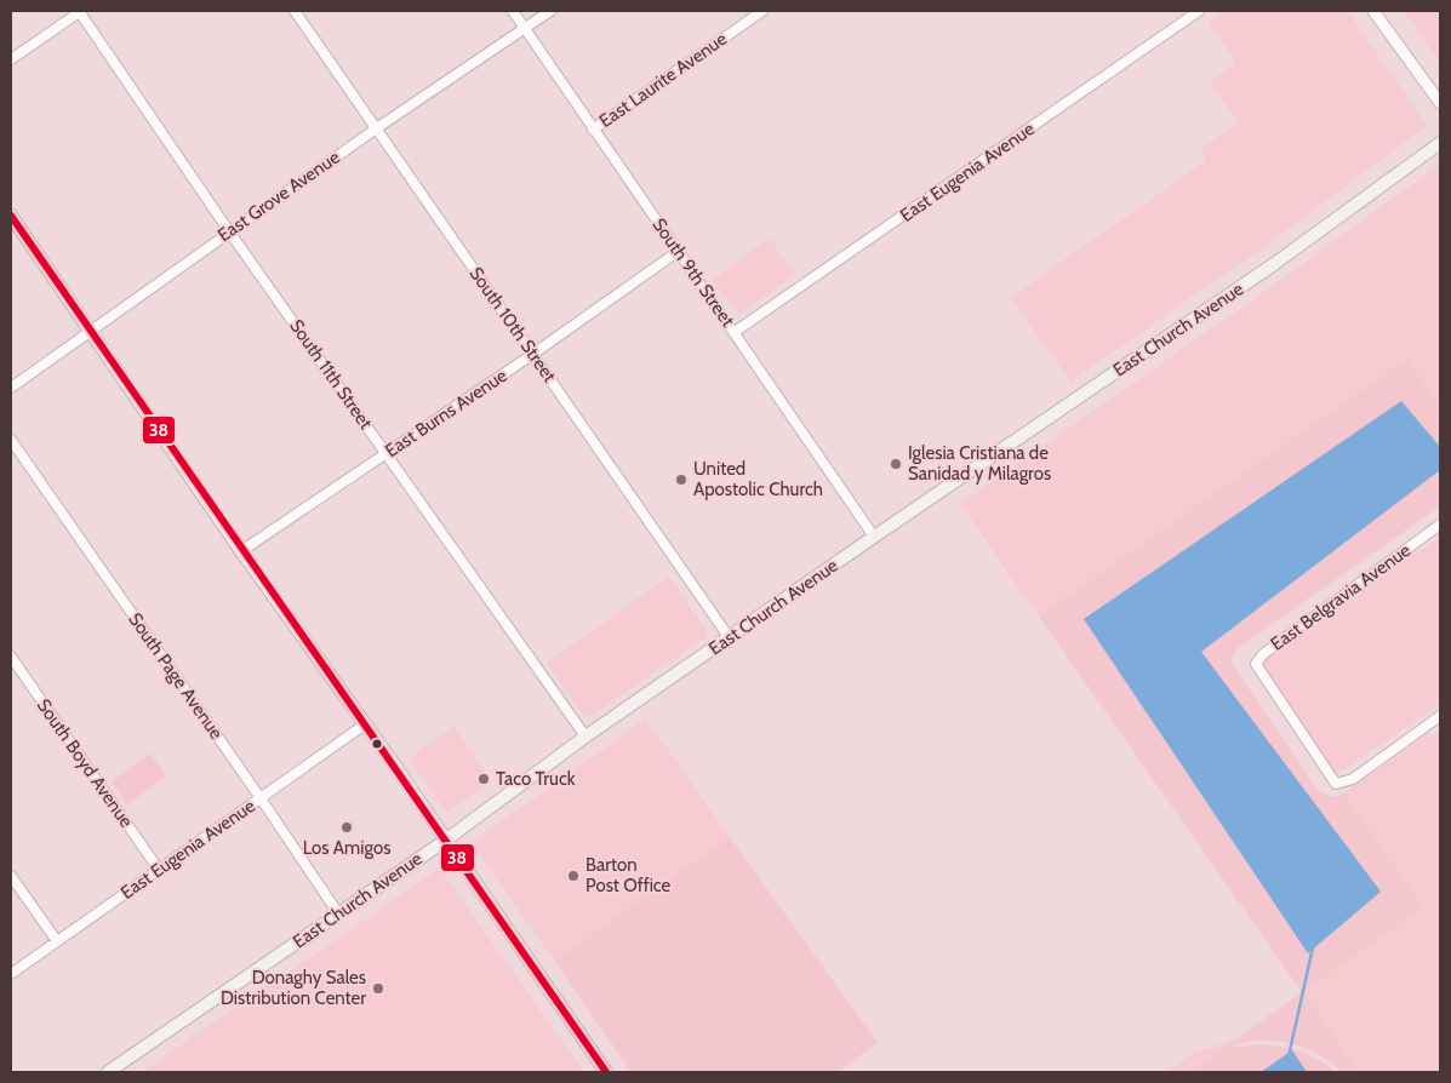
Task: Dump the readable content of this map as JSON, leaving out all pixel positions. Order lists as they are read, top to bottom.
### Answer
{
  "streets": {
    "main road": ["East Church Avenue"],
    "street": [
      "East Laurite Avenue",
      "East Eugenia Avenue",
      "East Grove Avenue",
      "South 9th Street",
      "South 10th Street",
      "South 11th Street",
      "East Burns Avenue",
      "East Belgravia Avenue",
      "South Page Avenue",
      "South Boyd Avenue"
    ]
  },
  "crossings": [
    ["East Laurite Avenue", "South 9th Street"],
    ["East Eugenia Avenue", "South 9th Street"],
    ["East Eugenia Avenue", "South Page Avenue"],
    ["East Eugenia Avenue", "South Boyd Avenue"],
    ["East Grove Avenue", "South 9th Street"],
    ["East Grove Avenue", "South 10th Street"],
    ["East Grove Avenue", "South 11th Street"],
    ["South 9th Street", "East Church Avenue"],
    ["South 9th Street", "East Burns Avenue"],
    ["South 10th Street", "East Church Avenue"],
    ["South 10th Street", "East Burns Avenue"],
    ["East Church Avenue", "South 11th Street"],
    ["East Church Avenue", "South Page Avenue"],
    ["South 11th Street", "East Burns Avenue"]
  ],
  "places": [
    "Iglesia Cristiana de Sanidad y Milagros",
    "United Apostolic Church",
    "Taco Truck",
    "Los Amigos",
    "Barton Post Office",
    "Donaghy Sales Distribution Center"
  ],
  "lines": ["transit line 38"]
}
